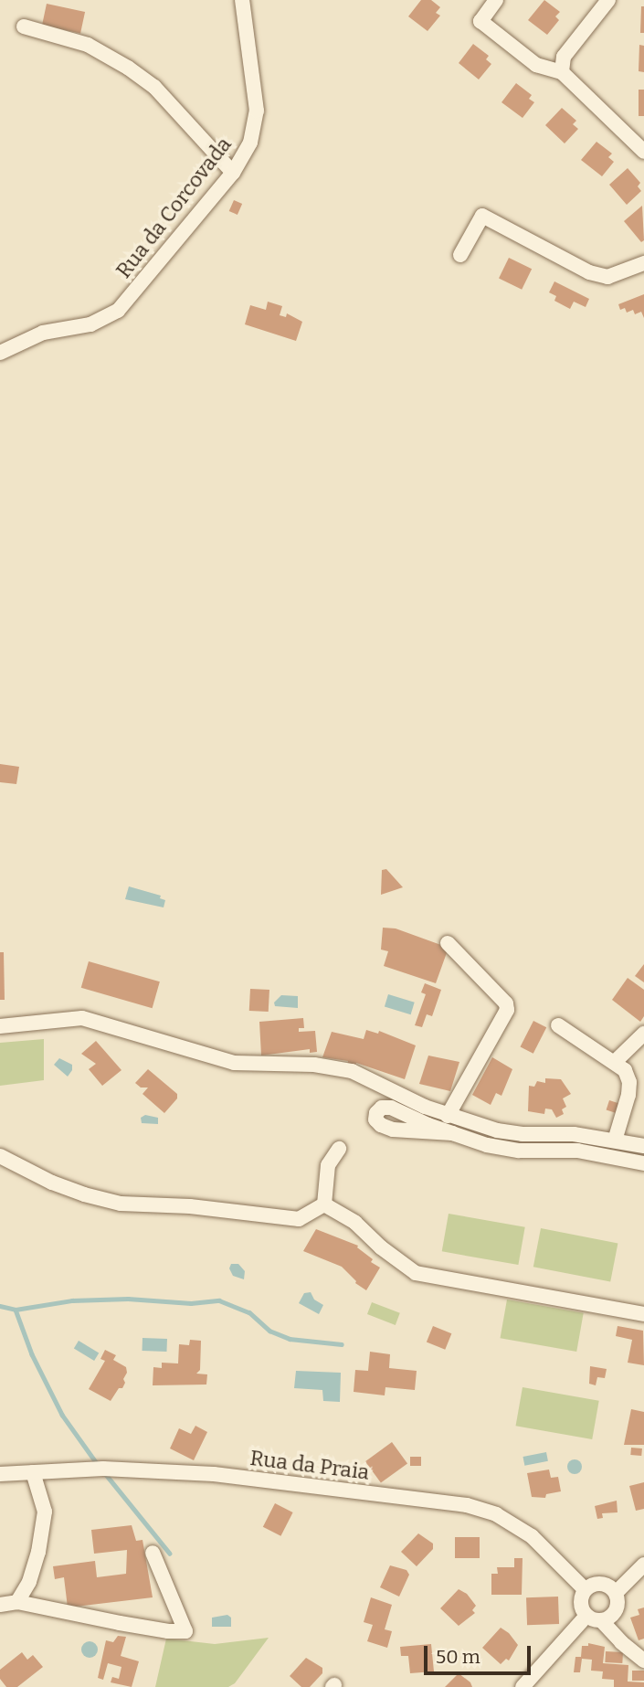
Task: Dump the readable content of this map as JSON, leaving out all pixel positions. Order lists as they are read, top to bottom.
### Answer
{
  "streets": {
    "street": ["Rua da Corcovada", "Rua da Praia"]
  },
  "scale_bar": "50 m"
}
